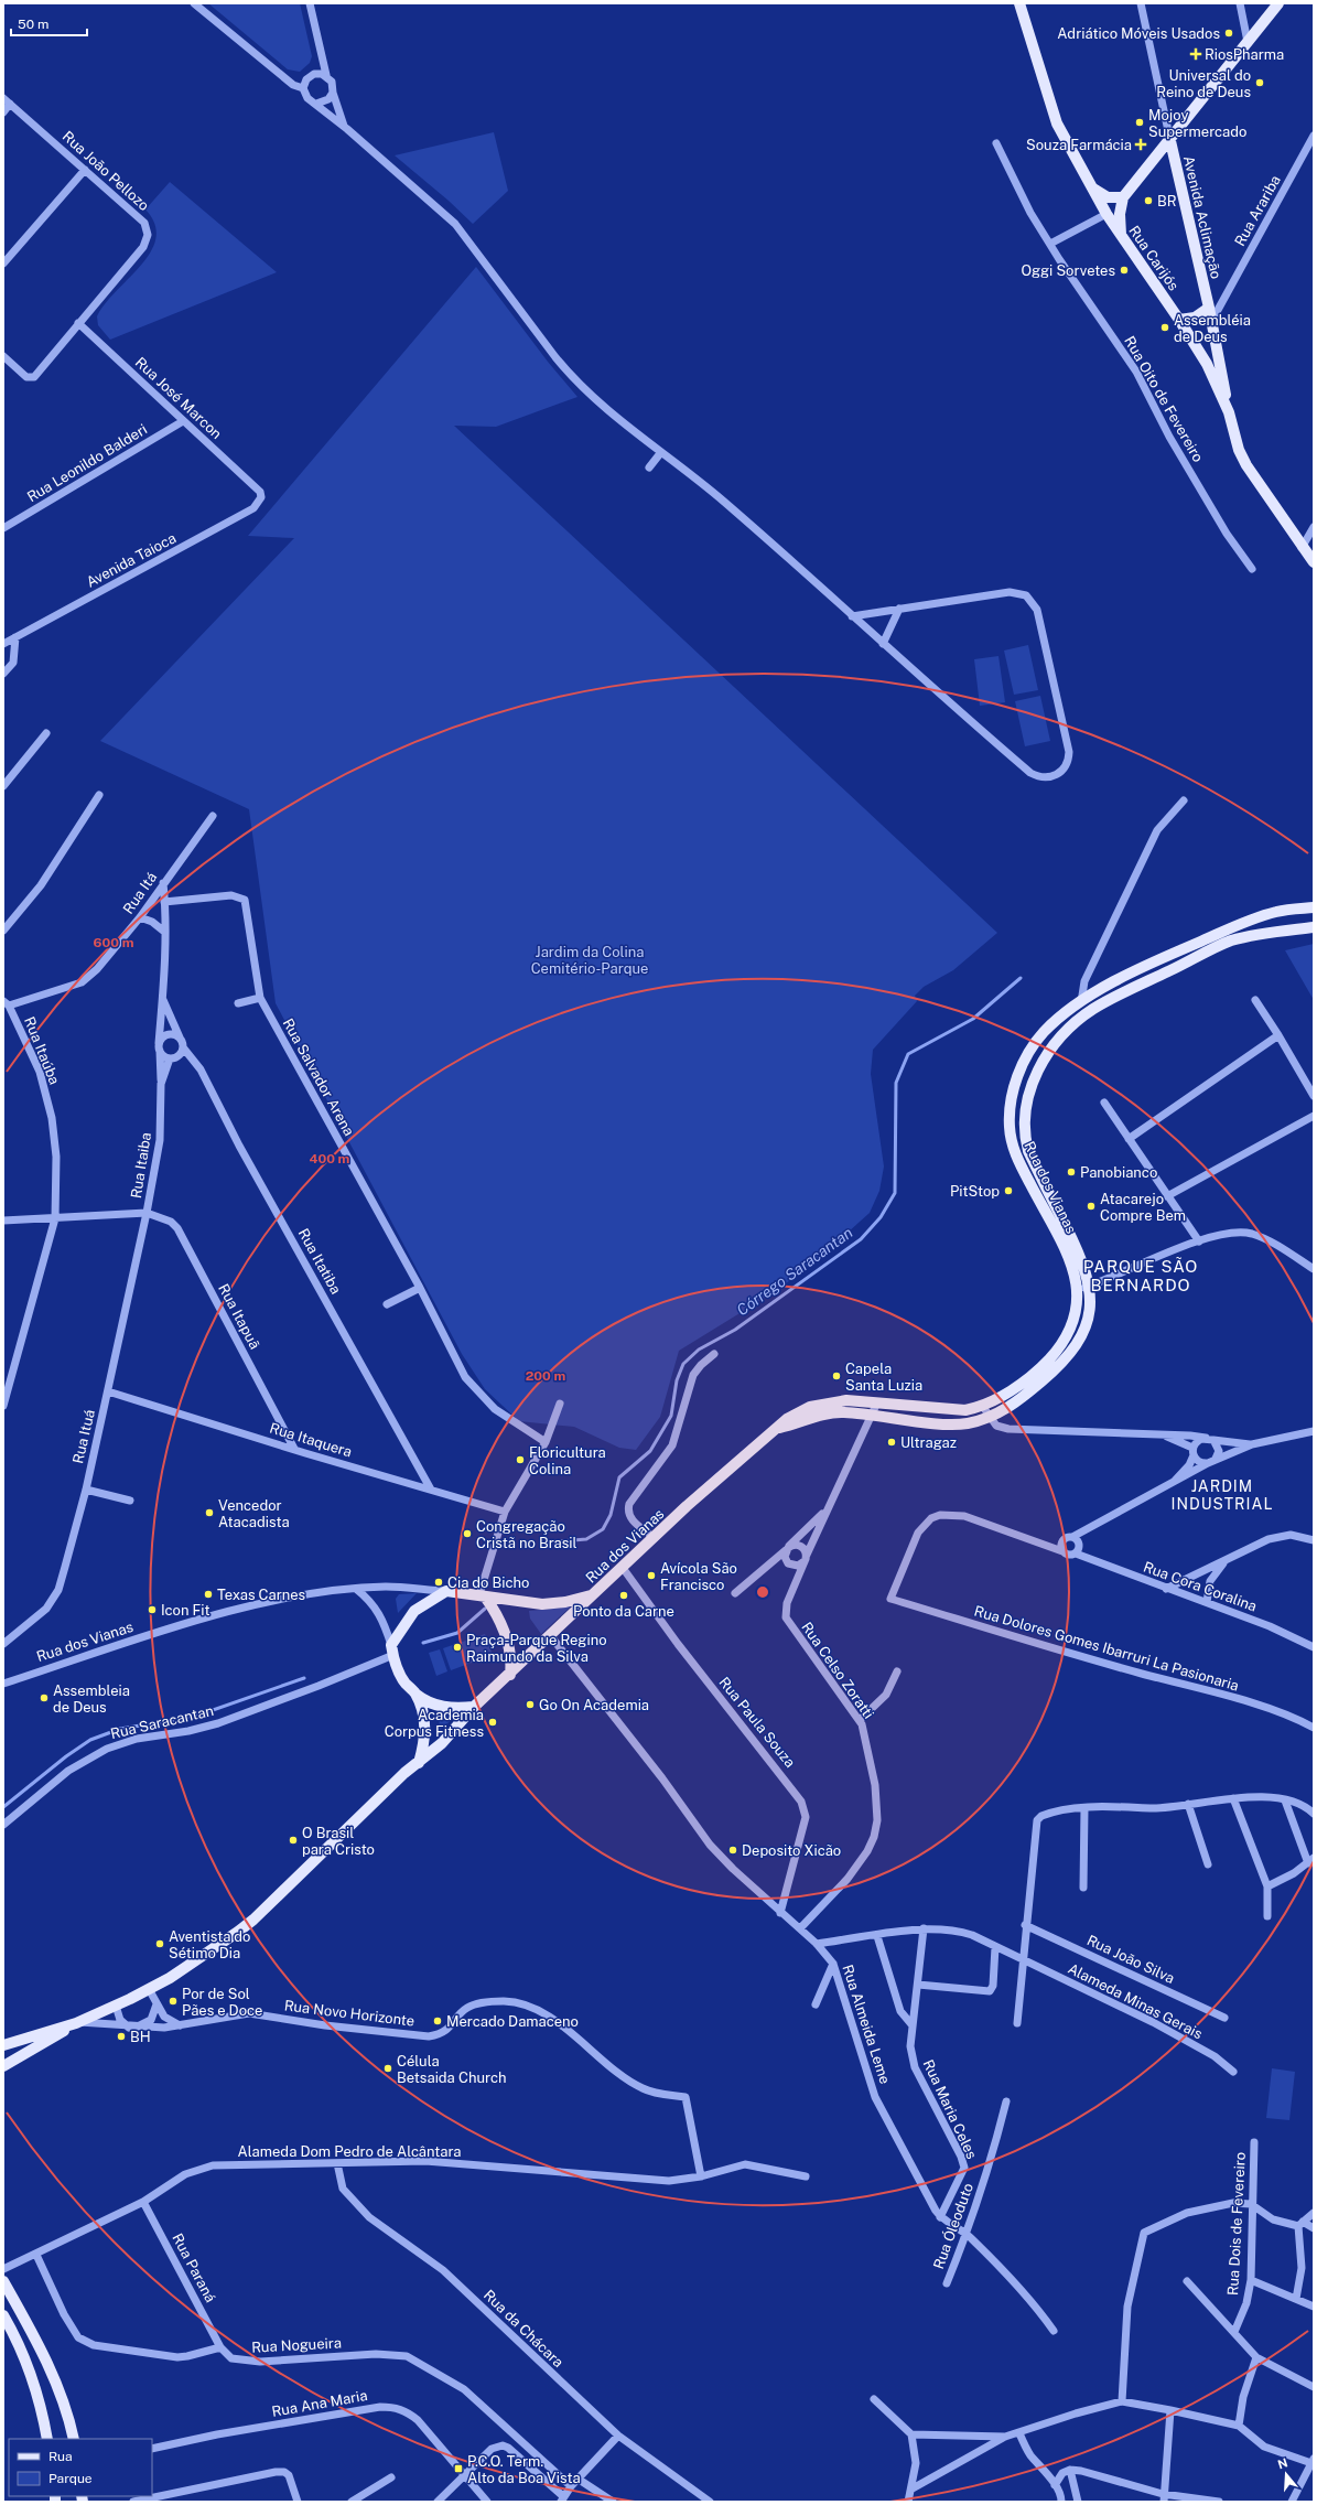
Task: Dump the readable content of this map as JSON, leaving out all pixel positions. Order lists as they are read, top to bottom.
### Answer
{
  "streets": {
    "main road": ["Avenida Aclimação", "Rua Carijós", "Rua dos Vianas"],
    "street": [
      "Rua João Pellozo",
      "Rua Arariba",
      "Rua José Marcon",
      "Rua Oito de Fevereiro",
      "Rua Leonildo Balderi",
      "Avenida Taioca",
      "Rua Itá",
      "Rua Itaúba",
      "Rua Salvador Arena",
      "Rua Itaiba",
      "Rua Itatiba",
      "Rua Itapuã",
      "Rua Ituá",
      "Rua Itaquera",
      "Rua Cora Coralina",
      "Rua Dolores Gomes Ibarruri La Pasionaria",
      "Rua Celso Zoratti",
      "Rua Saracantan",
      "Rua Paula Souza",
      "Rua João Silva",
      "Alameda Minas Gerais",
      "Rua Novo Horizonte",
      "Rua Almeida Leme",
      "Rua Maria Celes",
      "Alameda Dom Pedro de Alcântara",
      "Rua Dois de Fevereiro",
      "Rua Óleoduto",
      "Rua Paraná",
      "Rua da Chácara",
      "Rua Nogueira",
      "Rua Ana Maria"
    ]
  },
  "crossings": [
    ["Rua João Pellozo", "Rua José Marcon"],
    ["Rua Arariba", "Avenida Aclimação"],
    ["Avenida Aclimação", "Rua Carijós"],
    ["Rua José Marcon", "Rua Leonildo Balderi"],
    ["Rua José Marcon", "Avenida Taioca"],
    ["Rua Itá", "Rua Itaúba"],
    ["Rua Itaúba", "Rua Itaiba"],
    ["Rua Itaiba", "Rua Itatiba"],
    ["Rua Itaiba", "Rua Itapuã"],
    ["Rua Itaiba", "Rua Ituá"],
    ["Rua dos Vianas", "Rua Celso Zoratti"],
    ["Rua dos Vianas", "Rua Saracantan"],
    ["Rua dos Vianas", "Rua Paula Souza"],
    ["Rua Itatiba", "Rua Itaquera"],
    ["Rua Itapuã", "Rua Ituá"],
    ["Rua Itapuã", "Rua Itaquera"],
    ["Rua Ituá", "Rua Itaquera"],
    ["Rua Cora Coralina", "Rua Dolores Gomes Ibarruri La Pasionaria"],
    ["Rua Celso Zoratti", "Rua Almeida Leme"],
    ["Rua Paula Souza", "Rua Almeida Leme"],
    ["Alameda Minas Gerais", "Rua Almeida Leme"],
    ["Alameda Minas Gerais", "Rua Maria Celes"],
    ["Rua Novo Horizonte", "Alameda Dom Pedro de Alcântara"],
    ["Rua Almeida Leme", "Rua Maria Celes"],
    ["Rua Almeida Leme", "Rua Óleoduto"],
    ["Alameda Dom Pedro de Alcântara", "Rua Paraná"],
    ["Alameda Dom Pedro de Alcântara", "Rua da Chácara"],
    ["Rua Paraná", "Rua Nogueira"]
  ],
  "districts": ["PARQUE SÃO BERNARDO", "JARDIM INDUSTRIAL"],
  "water": ["Córrego Saracantan"],
  "parks": ["Jardim da Colina Cemitério-Parque"],
  "places": {
    "other": [
      "Adriático Móveis Usados",
      "Universal do Reino de Deus",
      "Mojoy Supermercado",
      "BR",
      "Oggi Sorvetes",
      "Assembléia de Deus",
      "Panobianco",
      "PitStop",
      "Atacarejo Compre Bem",
      "Capela Santa Luzia",
      "Ultragaz",
      "Floricultura Colina",
      "Vencedor Atacadista",
      "Congregação Cristã no Brasil",
      "Avícola São Francisco",
      "Cia do Bicho",
      "Texas Carnes",
      "Ponto da Carne",
      "Icon Fit",
      "Praça-Parque Regino Raimundo da Silva",
      "Assembleia de Deus",
      "Go On Academia",
      "Academia Corpus Fitness",
      "O Brasil para Cristo",
      "Deposito Xicão",
      "Aventista do Sétimo Dia",
      "Por de Sol Pães e Doce",
      "Mercado Damaceno",
      "BH",
      "Célula Betsaida Church"
    ],
    "health": ["RiosPharma", "Souza Farmácia"],
    "transit": ["P.C.O. Term. Alto da Boa Vista"]
  },
  "legend": ["Rua", "Parque"],
  "scale_bar": "50 m",
  "north": "top",
  "rings": ["600 m", "400 m", "200 m"]
}
